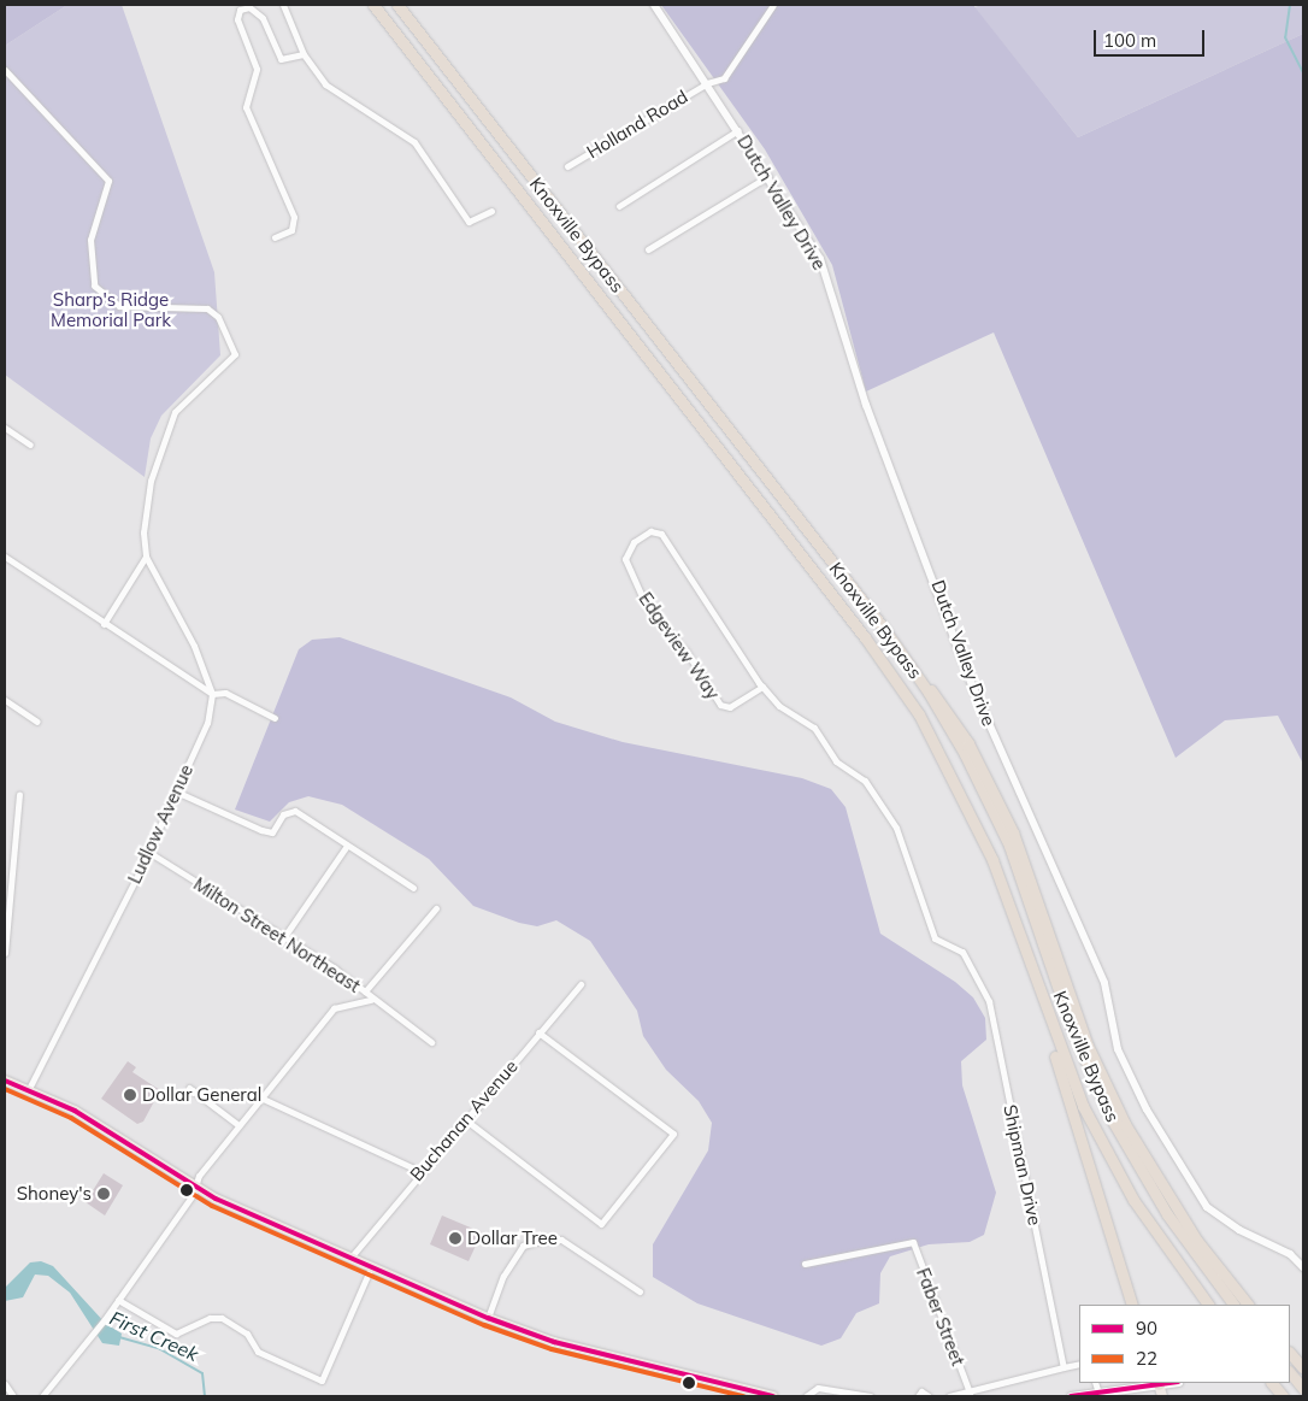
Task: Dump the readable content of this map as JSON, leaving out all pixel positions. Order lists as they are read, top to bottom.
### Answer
{
  "streets": {
    "highway": ["Knoxville Bypass"],
    "street": [
      "Holland Road",
      "Dutch Valley Drive",
      "Edgeview Way",
      "Ludlow Avenue",
      "Milton Street Northeast",
      "Buchanan Avenue",
      "Shipman Drive",
      "Faber Street"
    ]
  },
  "crossings": [
    ["Holland Road", "Dutch Valley Drive"],
    ["Edgeview Way", "Shipman Drive"],
    ["Ludlow Avenue", "Milton Street Northeast"]
  ],
  "water": ["First Creek"],
  "parks": ["Sharp's Ridge Memorial Park"],
  "places": ["Dollar General", "Shoney's", "Dollar Tree"],
  "lines": ["transit line 90", "transit line 22"],
  "legend": ["90", "22"],
  "scale_bar": "100 m"
}
